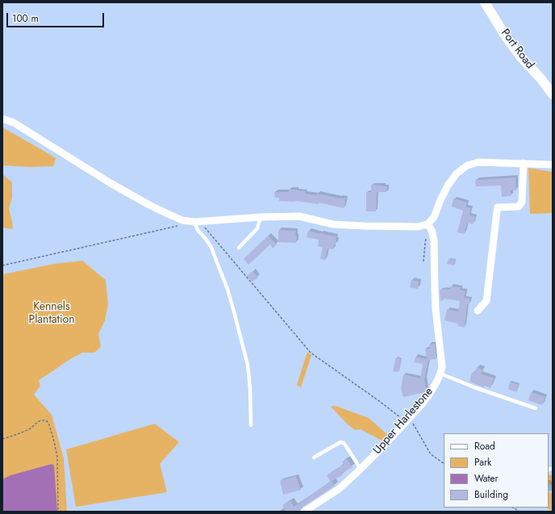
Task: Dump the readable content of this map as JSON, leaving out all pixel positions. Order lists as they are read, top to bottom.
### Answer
{
  "streets": {
    "street": ["Port Road", "Upper Harlestone"]
  },
  "parks": ["Kennels Plantation"],
  "legend": [
    "Road",
    "Park",
    "Water",
    "Building"
  ],
  "scale_bar": "100 m"
}
